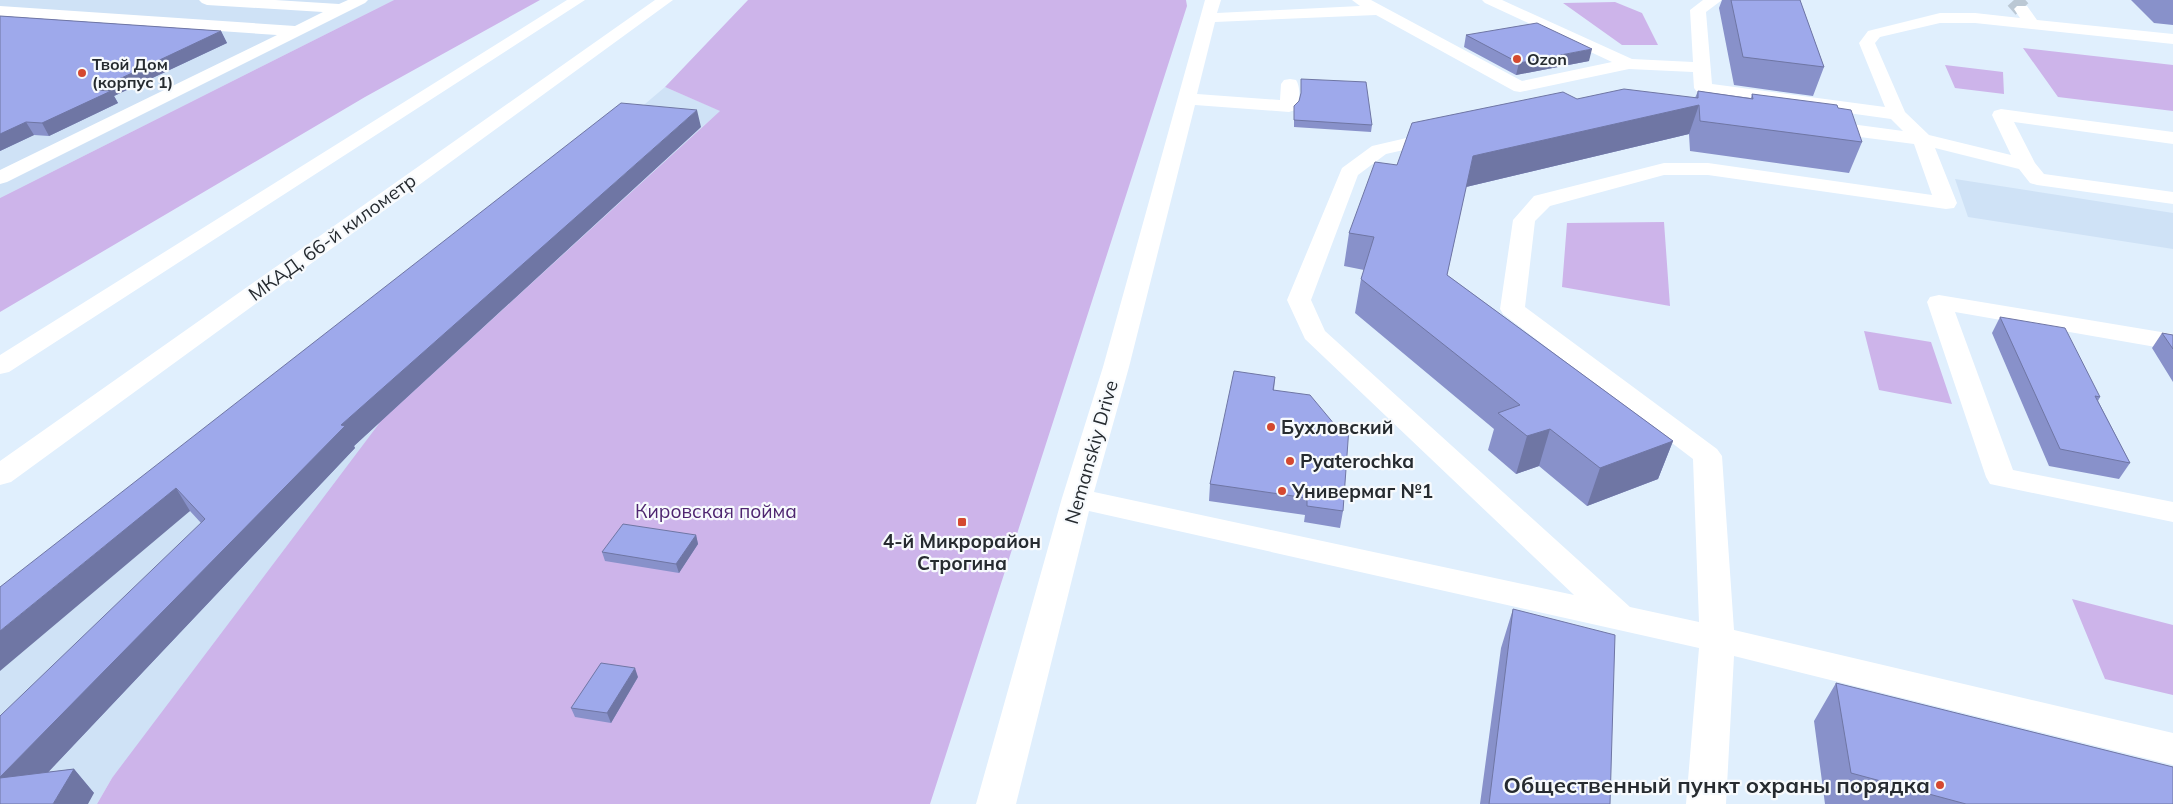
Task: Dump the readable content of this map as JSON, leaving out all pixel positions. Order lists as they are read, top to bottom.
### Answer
{
  "streets": {
    "main road": ["МКАД, 66-й километр", "Nemanskiy Drive"]
  },
  "parks": ["Кировская пойма"],
  "places": {
    "other": [
      "Ozon",
      "Твой Дом (корпус 1)",
      "Бухловский",
      "Pyaterochka",
      "Универмаг №1",
      "Общественный пункт охраны порядка"
    ],
    "transit": ["4-й Микрорайон Строгина"]
  }
}
